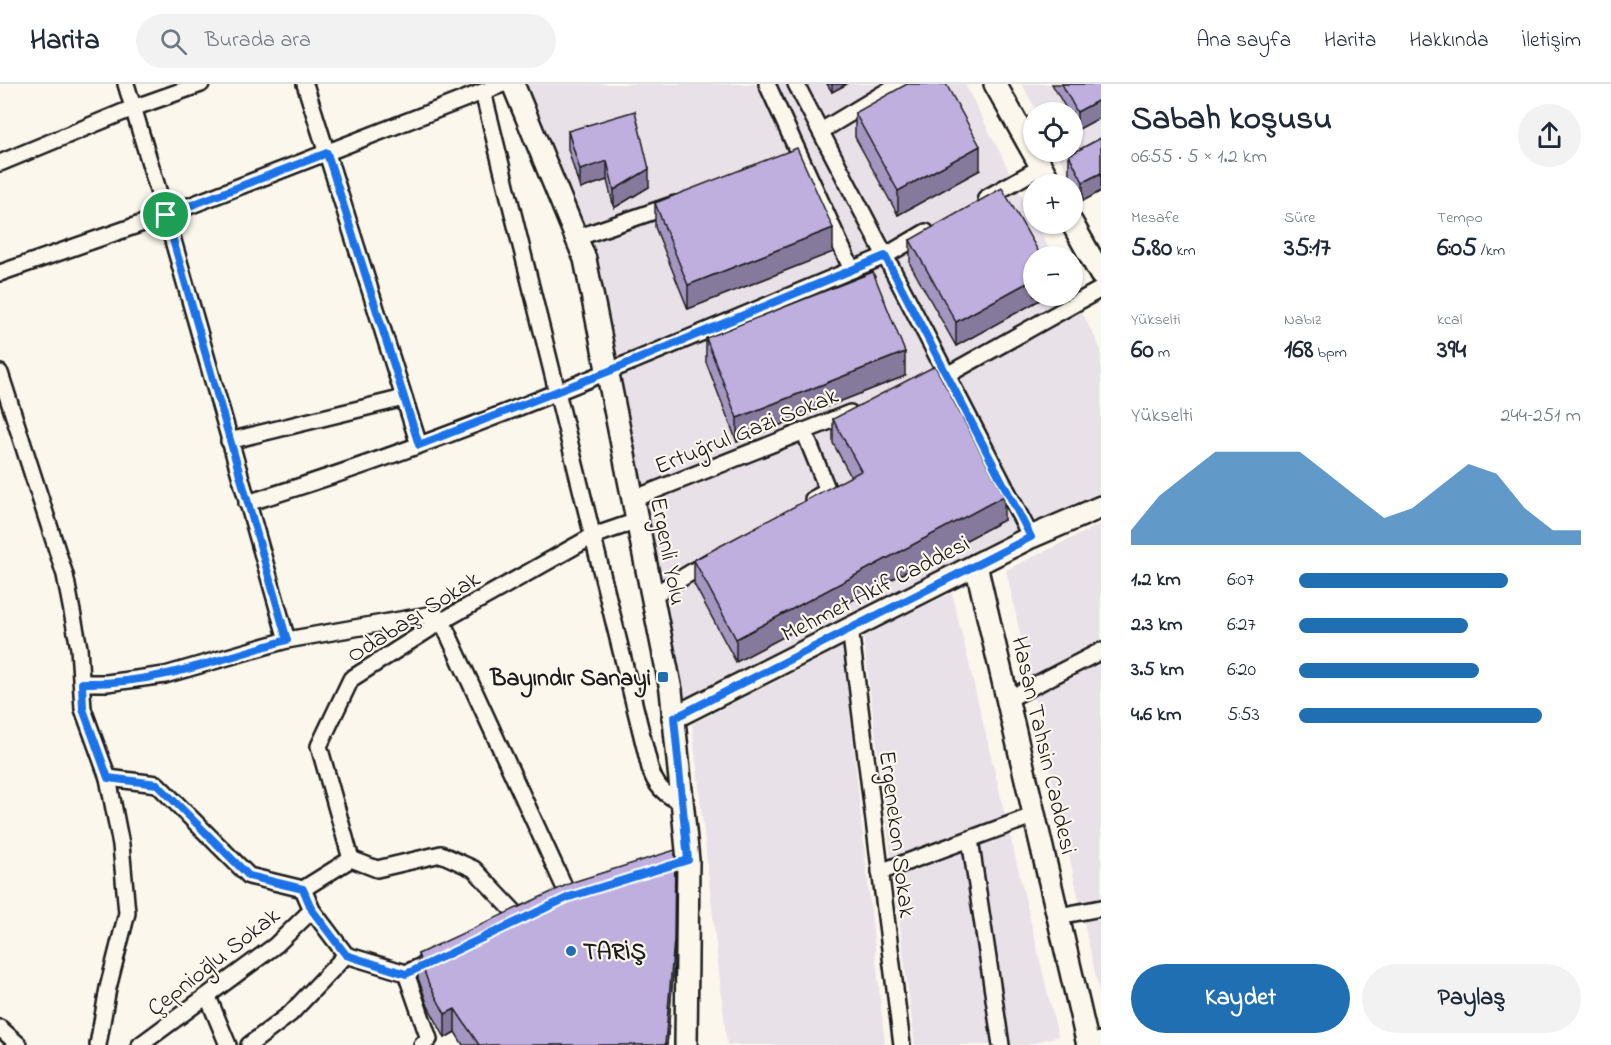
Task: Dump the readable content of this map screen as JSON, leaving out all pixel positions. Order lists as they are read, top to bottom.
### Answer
{
  "streets": {
    "street": [
      "Ertuğrul Gazi Sokak",
      "Ergenli Yolu",
      "Mehmet Akif Caddesi",
      "Odabaşı Sokak",
      "Hasan Tahsin Caddesi",
      "Ergenekon Sokak",
      "Çepnioğlu Sokak"
    ]
  },
  "crossings": [
    ["Ertuğrul Gazi Sokak", "Ergenli Yolu"],
    ["Ergenli Yolu", "Mehmet Akif Caddesi"],
    ["Ergenli Yolu", "Odabaşı Sokak"],
    ["Mehmet Akif Caddesi", "Hasan Tahsin Caddesi"],
    ["Mehmet Akif Caddesi", "Ergenekon Sokak"]
  ],
  "places": {
    "transit": ["Bayındır Sanayi"],
    "other": ["TARİŞ"]
  },
  "page": {
    "header": "Harita",
    "search": "Burada ara",
    "nav": [
      "Ana sayfa",
      "Harita",
      "Hakkında",
      "İletişim"
    ],
    "heading": ["Sabah koşusu", "06:55 · 5 × 1.2 km"],
    "map_buttons": ["+", "−"],
    "stats": [
      ["Mesafe", "5.80 km"],
      ["Süre", "35:17"],
      ["Tempo", "6:05 /km"],
      ["Yükselti", "60 m"],
      ["Nabız", "168 bpm"],
      ["kcal", "394"]
    ],
    "chart": ["Yükselti", "244–251 m"],
    "list": [
      {
        "name": "1.2 km",
        "note": "6:07"
      },
      {
        "name": "2.3 km",
        "note": "6:27"
      },
      {
        "name": "3.5 km",
        "note": "6:20"
      },
      {
        "name": "4.6 km",
        "note": "5:53"
      }
    ],
    "buttons": ["Kaydet", "Paylaş"]
  }
}
